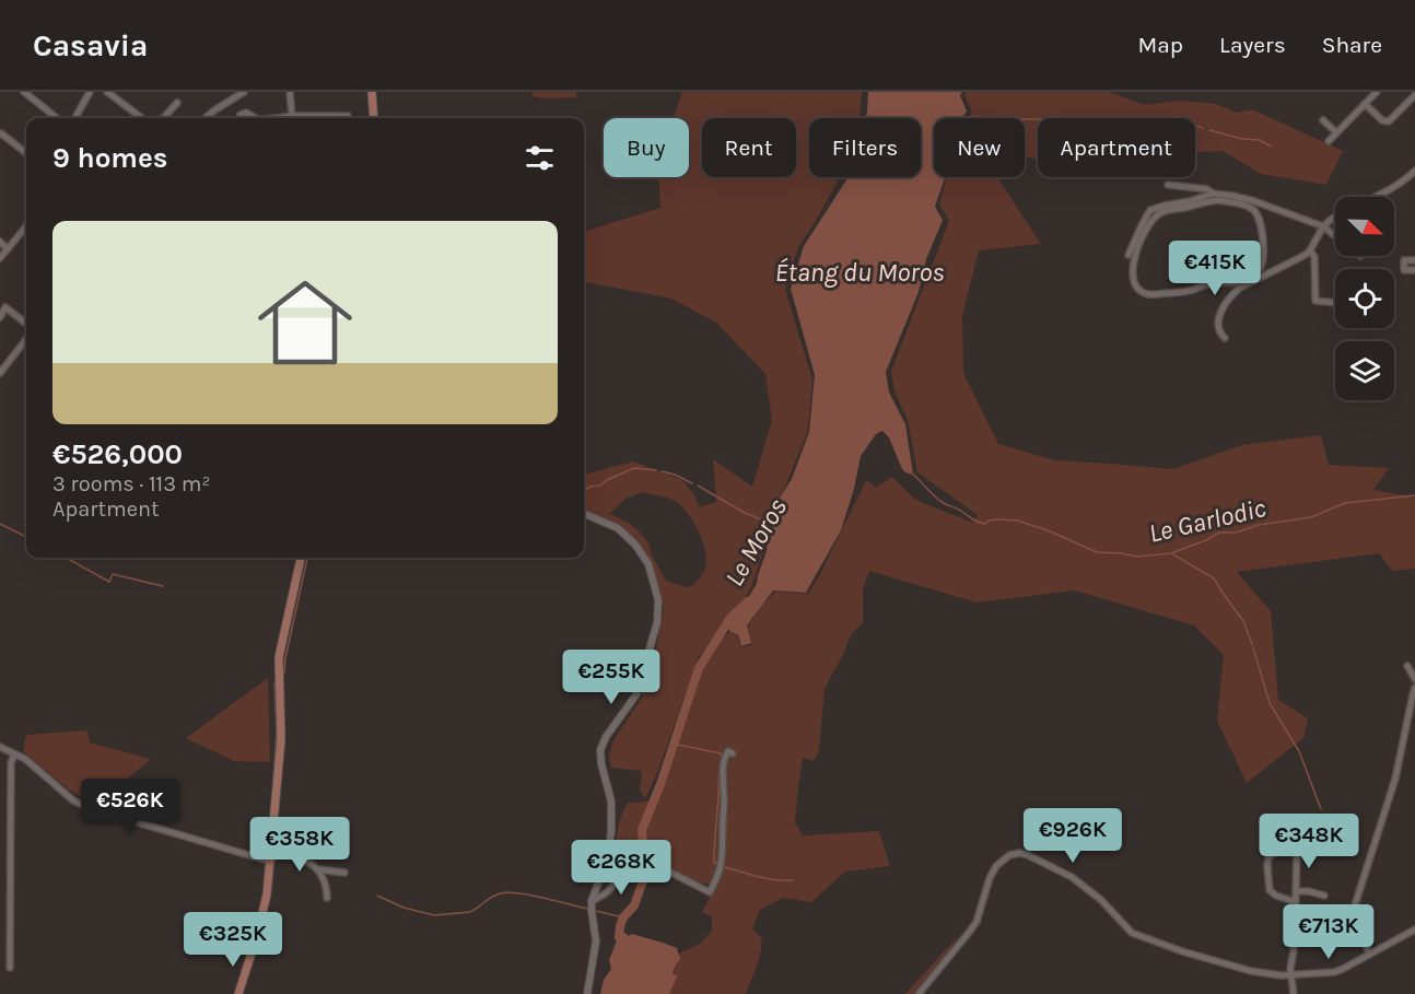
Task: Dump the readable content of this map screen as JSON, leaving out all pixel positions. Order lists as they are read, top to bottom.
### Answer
{
  "water": ["Étang du Moros", "Le Garlodic", "Le Moros"],
  "north": "bottom right",
  "page": {
    "header": "Casavia",
    "nav": ["Map", "Layers", "Share"],
    "chip": [
      "Buy",
      "Rent",
      "Filters",
      "New",
      "Apartment"
    ],
    "heading": "9 homes",
    "list": [
      {
        "name": "€526,000",
        "note": "3 rooms · 113 m² · Apartment"
      }
    ],
    "price": [
      "€415K",
      "€255K",
      "€526K",
      "€926K",
      "€348K",
      "€358K",
      "€268K",
      "€713K",
      "€325K"
    ]
  }
}
